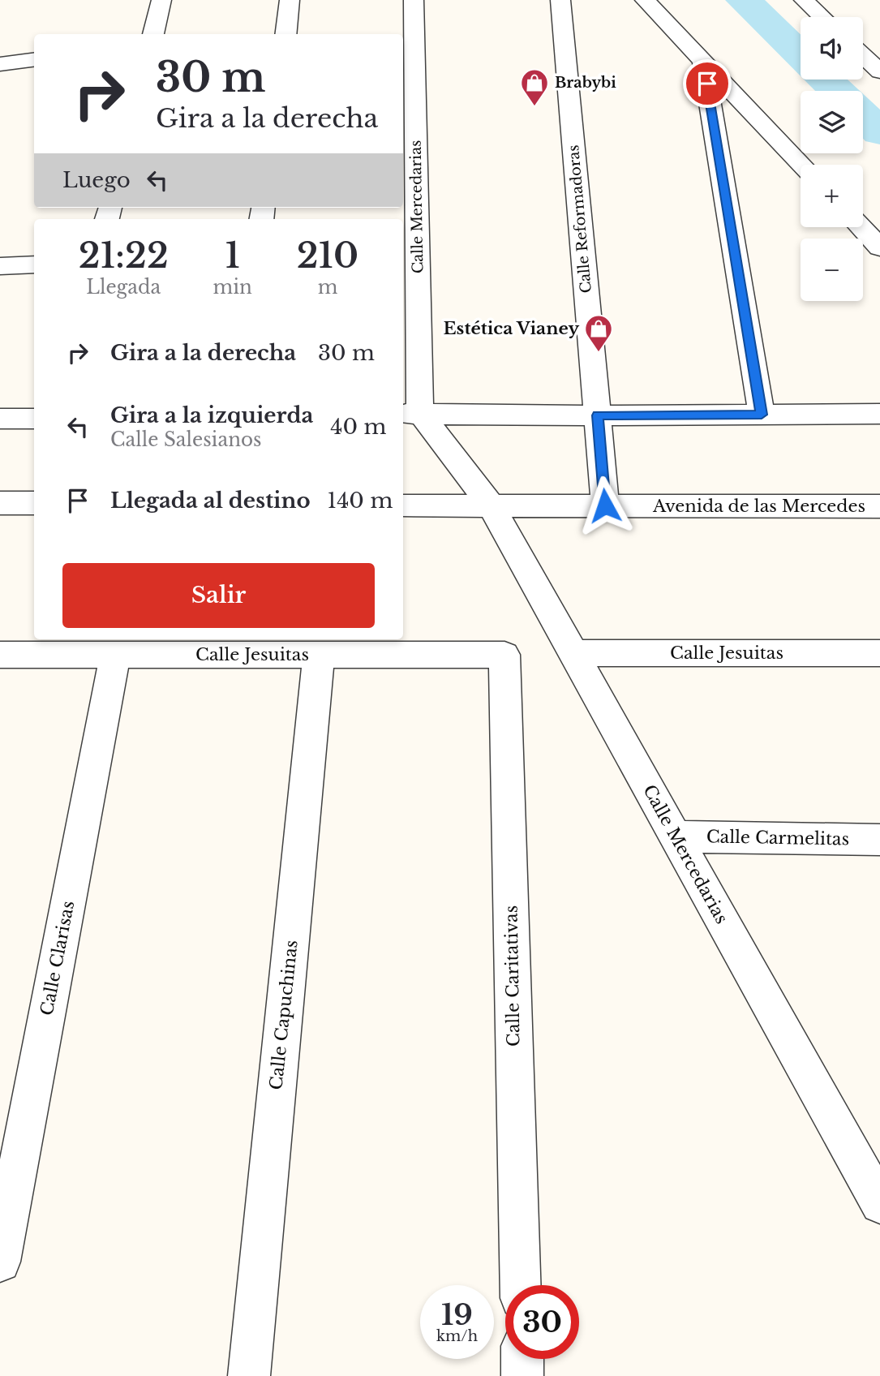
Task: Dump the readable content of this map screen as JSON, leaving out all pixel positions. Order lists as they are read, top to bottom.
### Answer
{
  "streets": {
    "street": [
      "Calle Mercedarias",
      "Calle Reformadoras",
      "Avenida de las Mercedes",
      "Calle Jesuitas",
      "Calle Carmelitas",
      "Calle Clarisas",
      "Calle Caritativas",
      "Calle Capuchinas"
    ]
  },
  "crossings": [
    ["Calle Mercedarias", "Avenida de las Mercedes"],
    ["Calle Mercedarias", "Calle Jesuitas"],
    ["Calle Mercedarias", "Calle Carmelitas"],
    ["Calle Reformadoras", "Avenida de las Mercedes"],
    ["Calle Jesuitas", "Calle Clarisas"],
    ["Calle Jesuitas", "Calle Caritativas"],
    ["Calle Jesuitas", "Calle Capuchinas"]
  ],
  "places": {
    "shop": ["Brabybi", "Estética Vianey"]
  },
  "page": {
    "map_buttons": ["+", "−"],
    "turn": ["30 m", "Gira a la derecha"],
    "then": "Luego",
    "eta": [
      "21:22",
      "Llegada",
      "1",
      "min",
      "210",
      "m"
    ],
    "list": [
      {
        "name": "Gira a la derecha",
        "value": "30 m"
      },
      {
        "name": "Gira a la izquierda",
        "note": "Calle Salesianos",
        "value": "40 m"
      },
      {
        "name": "Llegada al destino",
        "value": "140 m"
      }
    ],
    "buttons": "Salir",
    "speed": "19 km/h",
    "limit": "30"
  }
}
